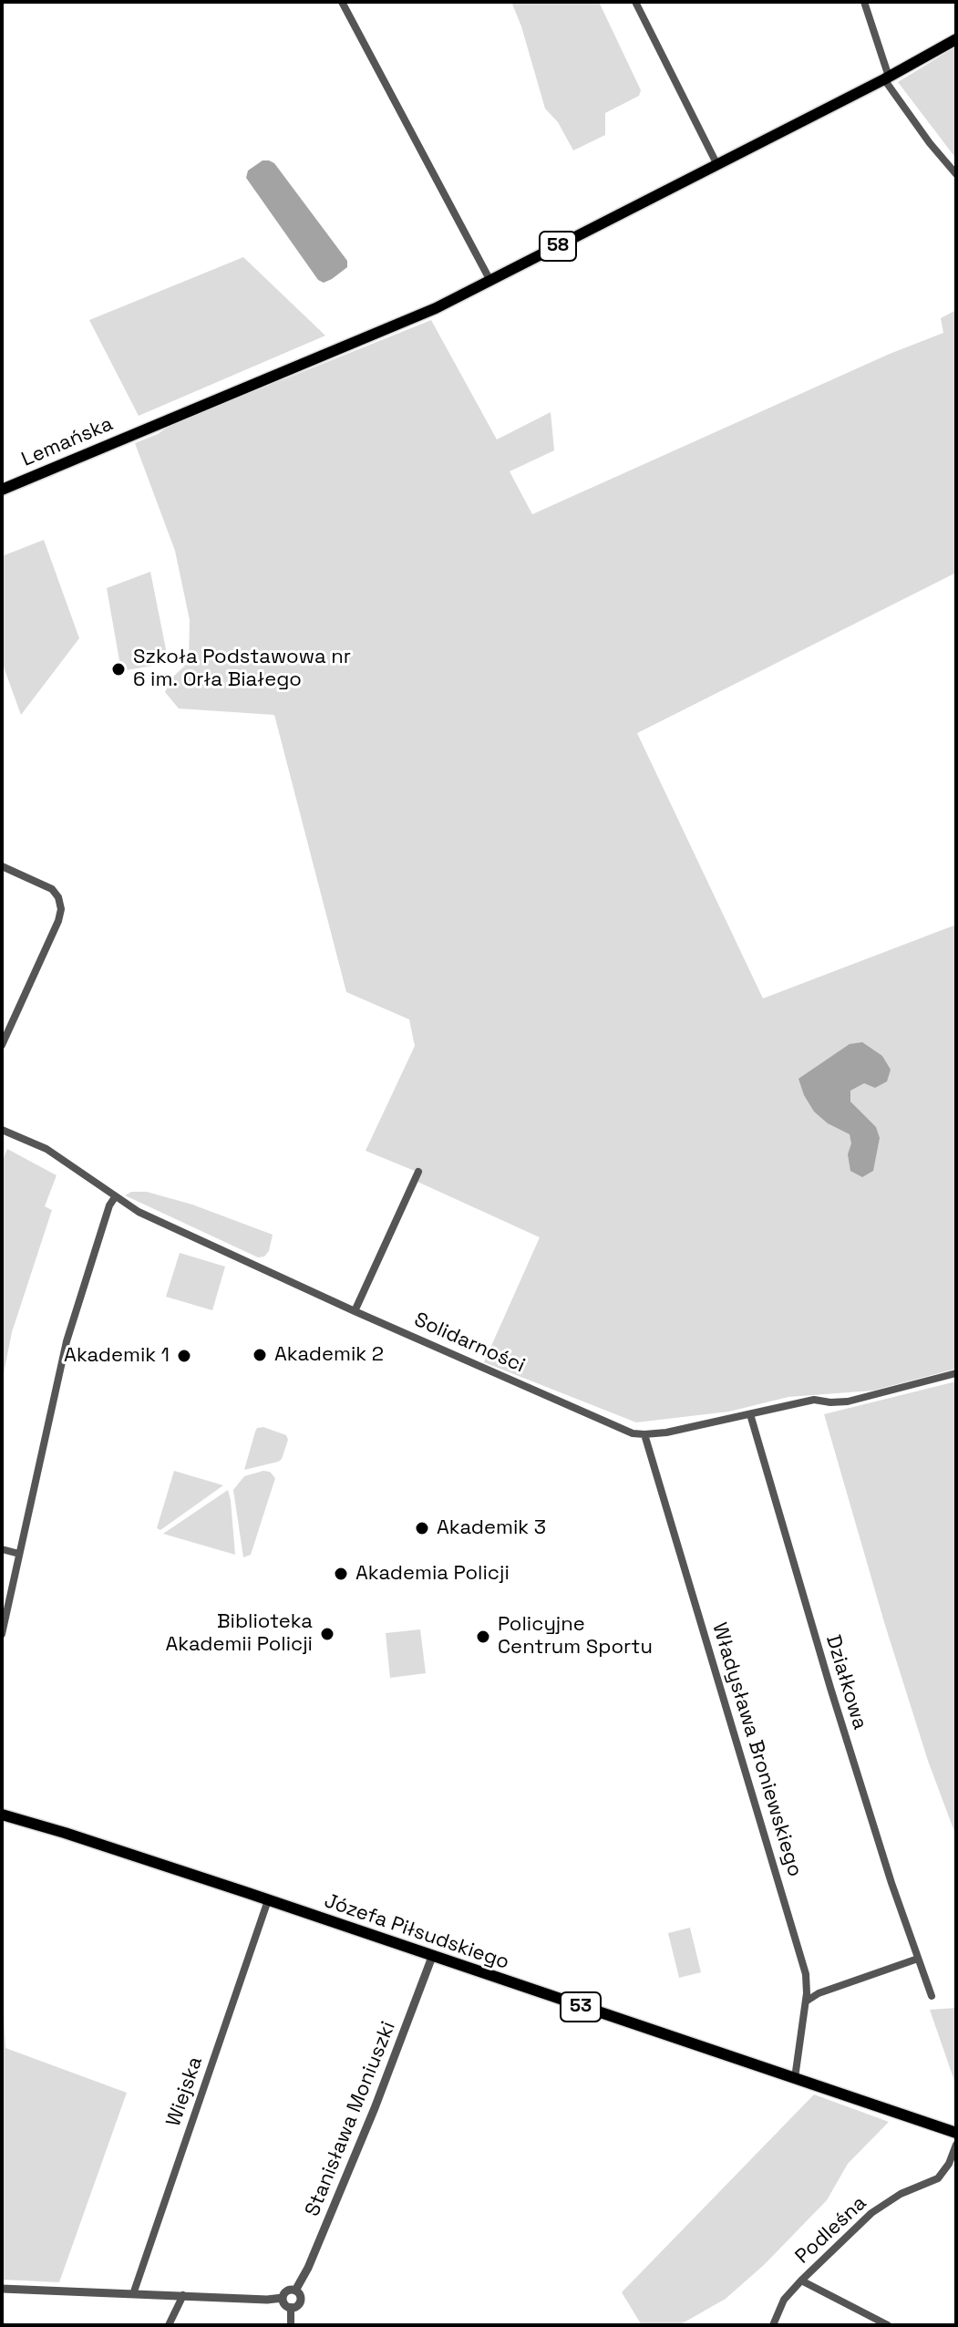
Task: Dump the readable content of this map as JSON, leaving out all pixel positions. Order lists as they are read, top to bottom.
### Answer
{
  "streets": {
    "main road": [
      "58",
      "Lemańska",
      "Józefa Piłsudskiego",
      "53"
    ],
    "street": [
      "Solidarności",
      "Działkowa",
      "Władysława Broniewskiego",
      "Wiejska",
      "Stanisława Moniuszki",
      "Podleśna"
    ]
  },
  "crossings": [
    ["58", "Lemańska"],
    ["Solidarności", "Działkowa"],
    ["Solidarności", "Władysława Broniewskiego"],
    ["Władysława Broniewskiego", "Józefa Piłsudskiego"],
    ["Józefa Piłsudskiego", "Wiejska"],
    ["Józefa Piłsudskiego", "Stanisława Moniuszki"]
  ],
  "places": [
    "Szkoła Podstawowa nr 6 im. Orła Białego",
    "Akademik 2",
    "Akademik 1",
    "Akademik 3",
    "Akademia Policji",
    "Biblioteka Akademii Policji",
    "Policyjne Centrum Sportu"
  ]
}
